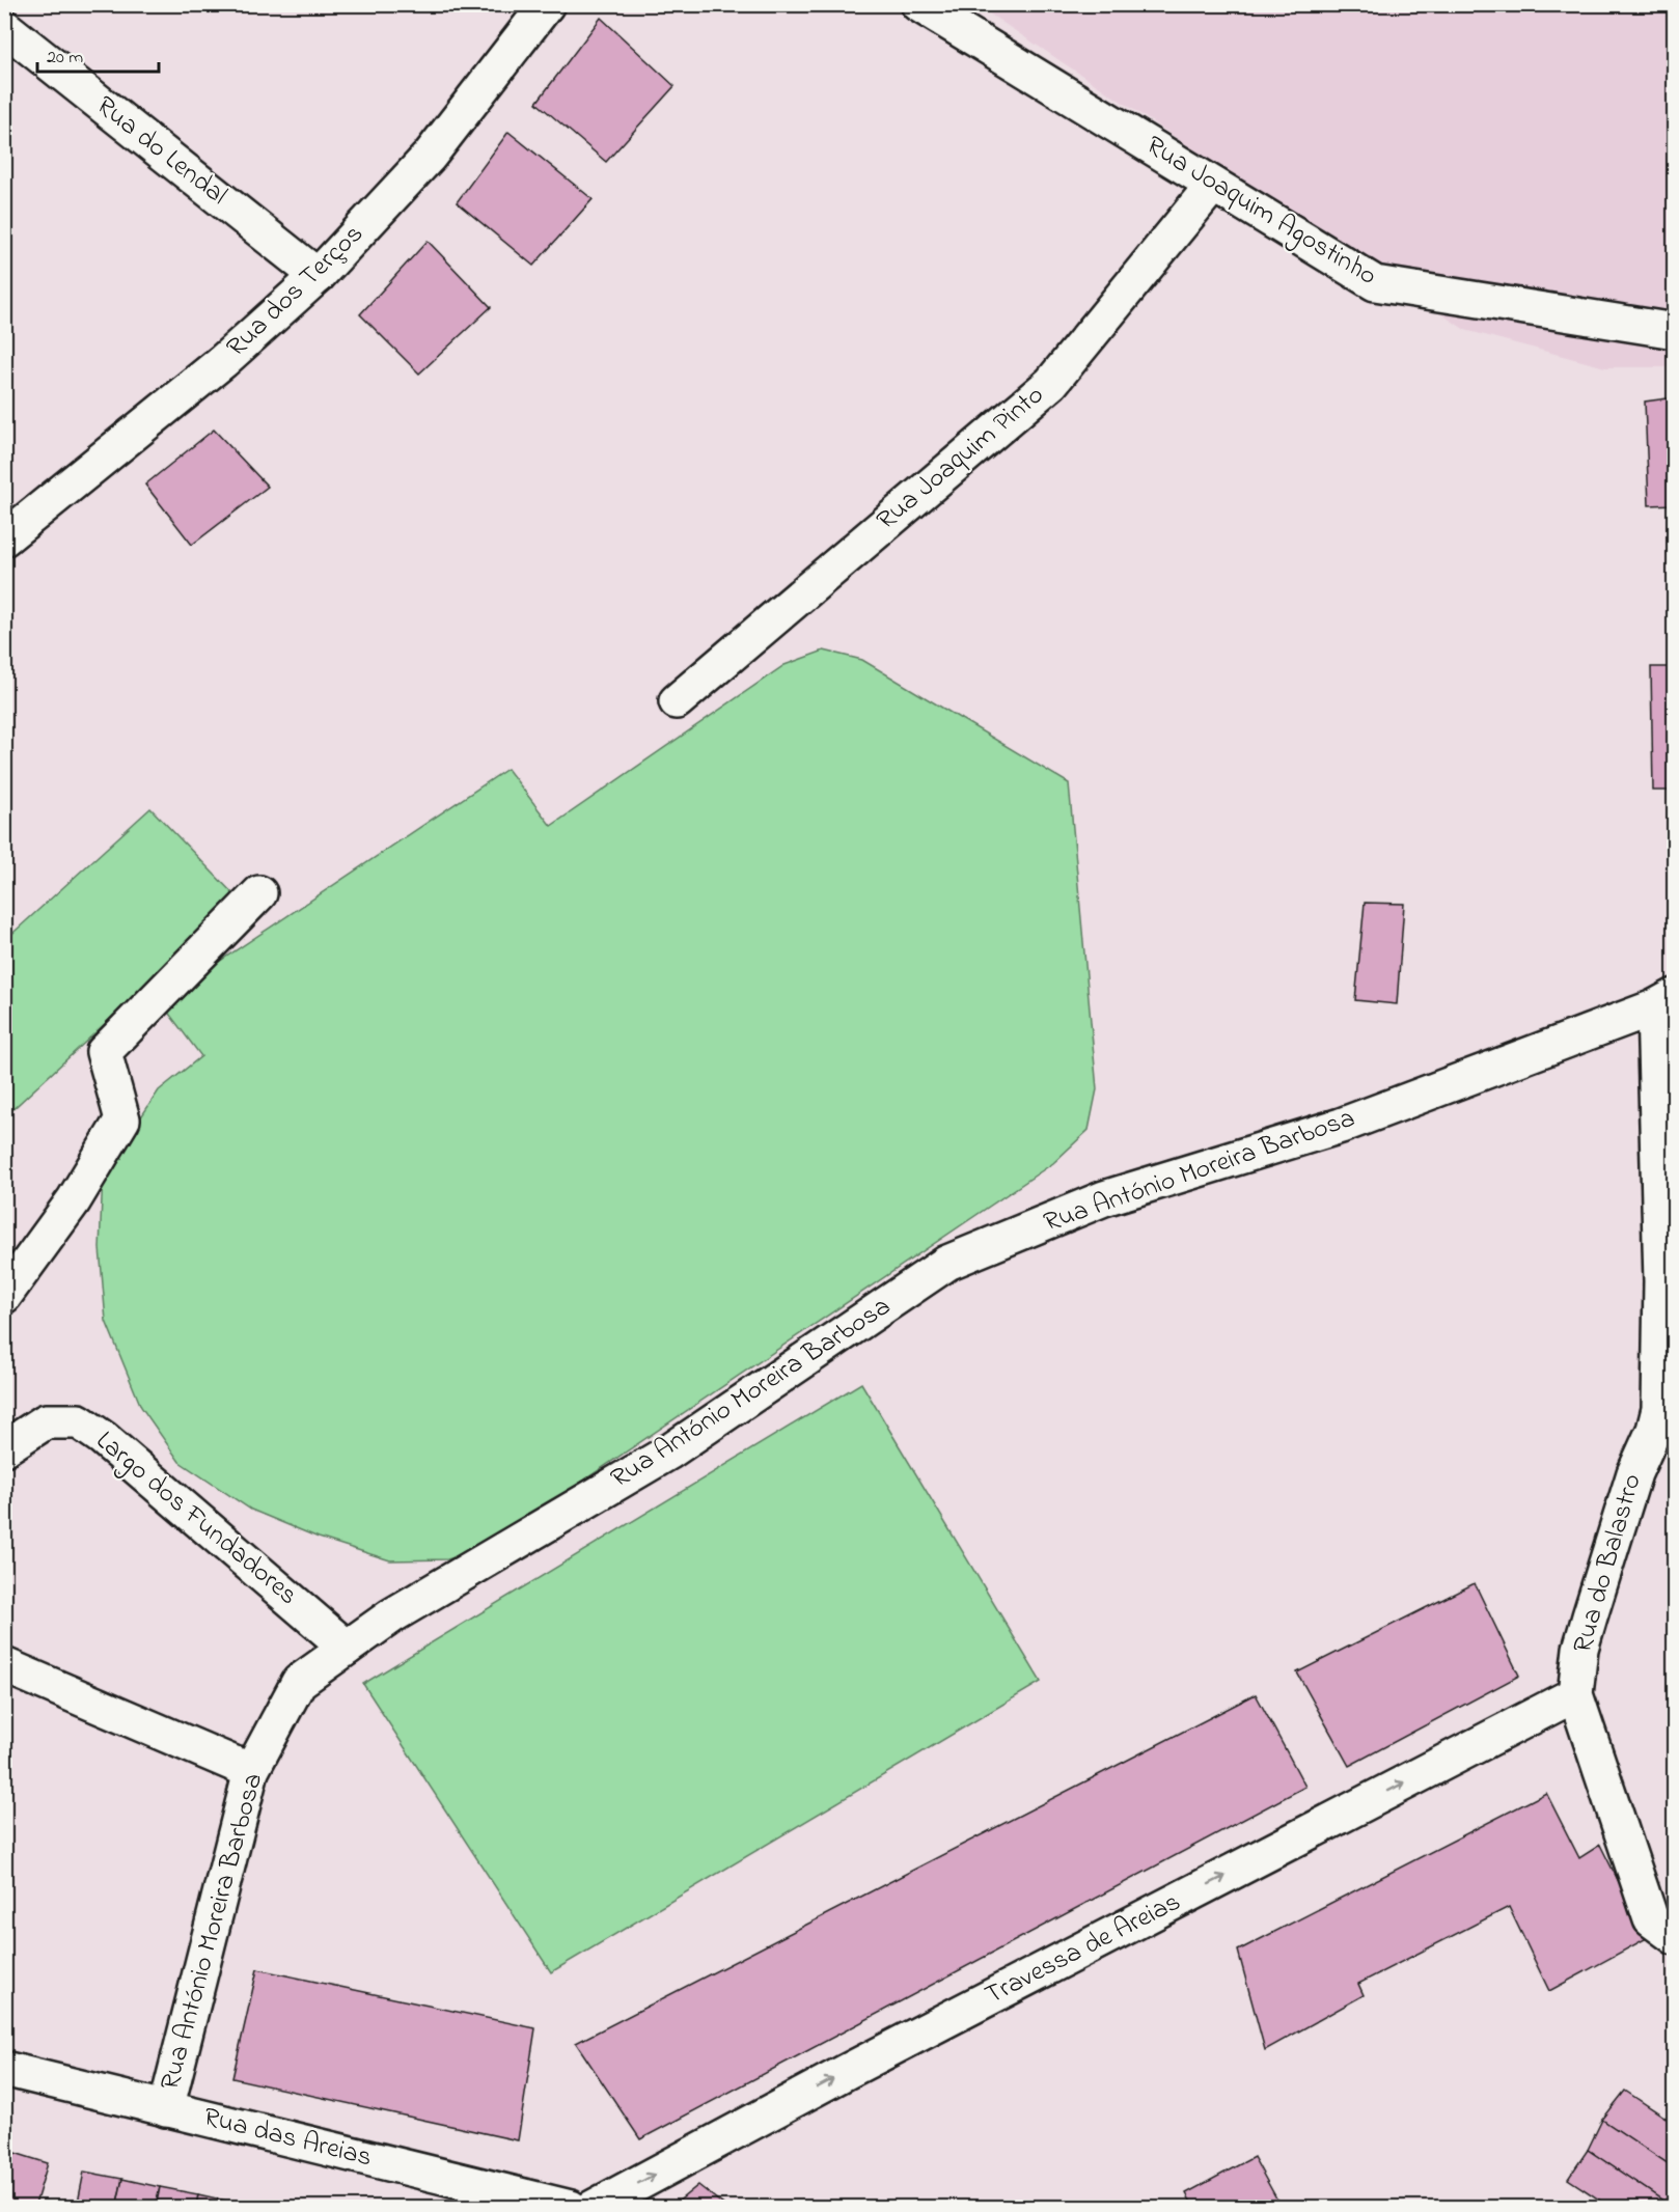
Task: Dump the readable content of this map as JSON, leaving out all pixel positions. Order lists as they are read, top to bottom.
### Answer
{
  "streets": {
    "street": [
      "Rua do Lendal",
      "Rua Joaquim Agostinho",
      "Rua dos Terços",
      "Rua Joaquim Pinto",
      "Rua António Moreira Barbosa",
      "Largo dos Fundadores",
      "Rua do Balastro",
      "Travessa de Areias",
      "Rua das Areias"
    ]
  },
  "crossings": [
    ["Rua do Lendal", "Rua dos Terços"],
    ["Rua Joaquim Agostinho", "Rua Joaquim Pinto"],
    ["Rua António Moreira Barbosa", "Largo dos Fundadores"],
    ["Rua António Moreira Barbosa", "Rua do Balastro"],
    ["Rua António Moreira Barbosa", "Rua das Areias"],
    ["Rua do Balastro", "Travessa de Areias"]
  ],
  "one_way": ["Travessa de Areias"],
  "scale_bar": "20 m"
}
